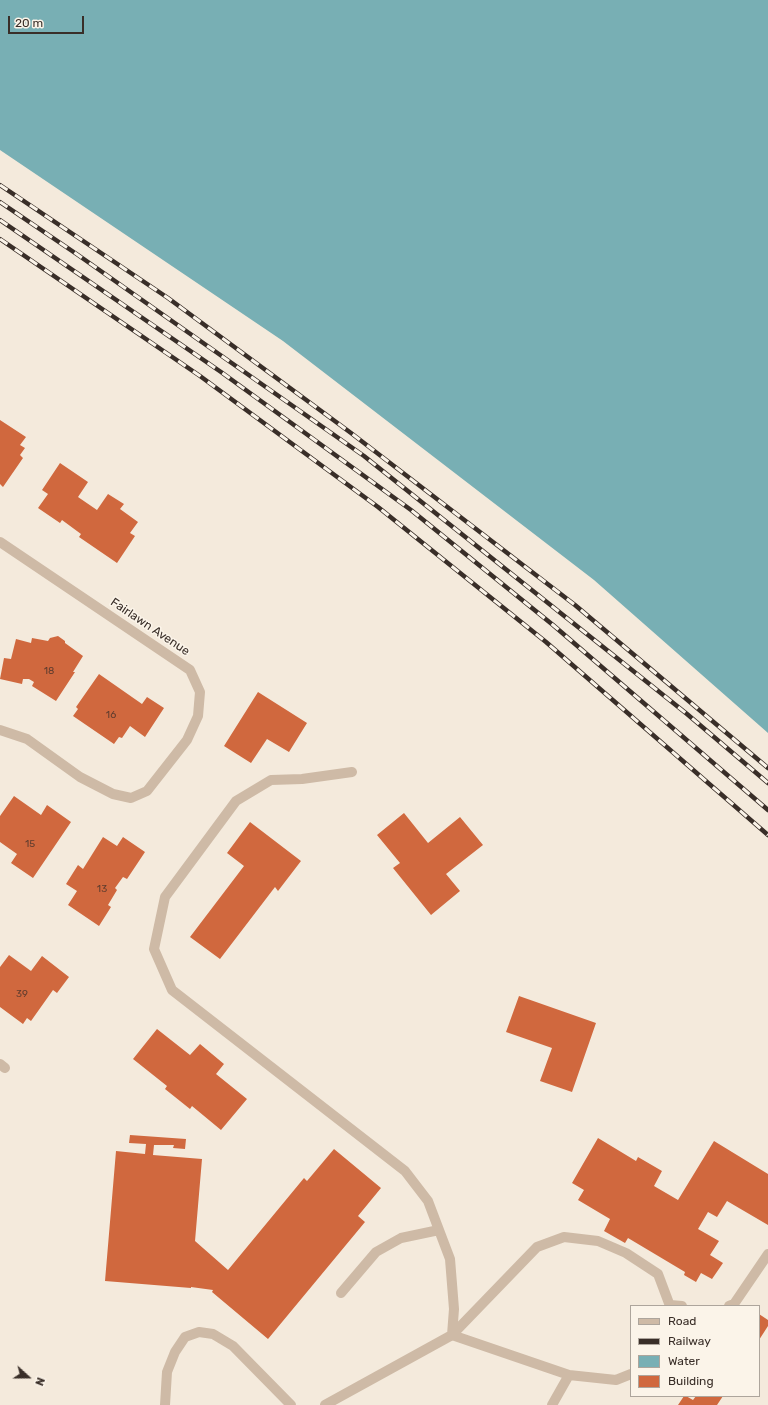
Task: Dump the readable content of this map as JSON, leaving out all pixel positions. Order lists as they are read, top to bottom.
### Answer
{
  "streets": {
    "street": ["Fairlawn Avenue"]
  },
  "house_numbers": [
    "18",
    "16",
    "15",
    "13",
    "39"
  ],
  "legend": [
    "Road",
    "Railway",
    "Water",
    "Building"
  ],
  "scale_bar": "20 m",
  "north": "right"
}
